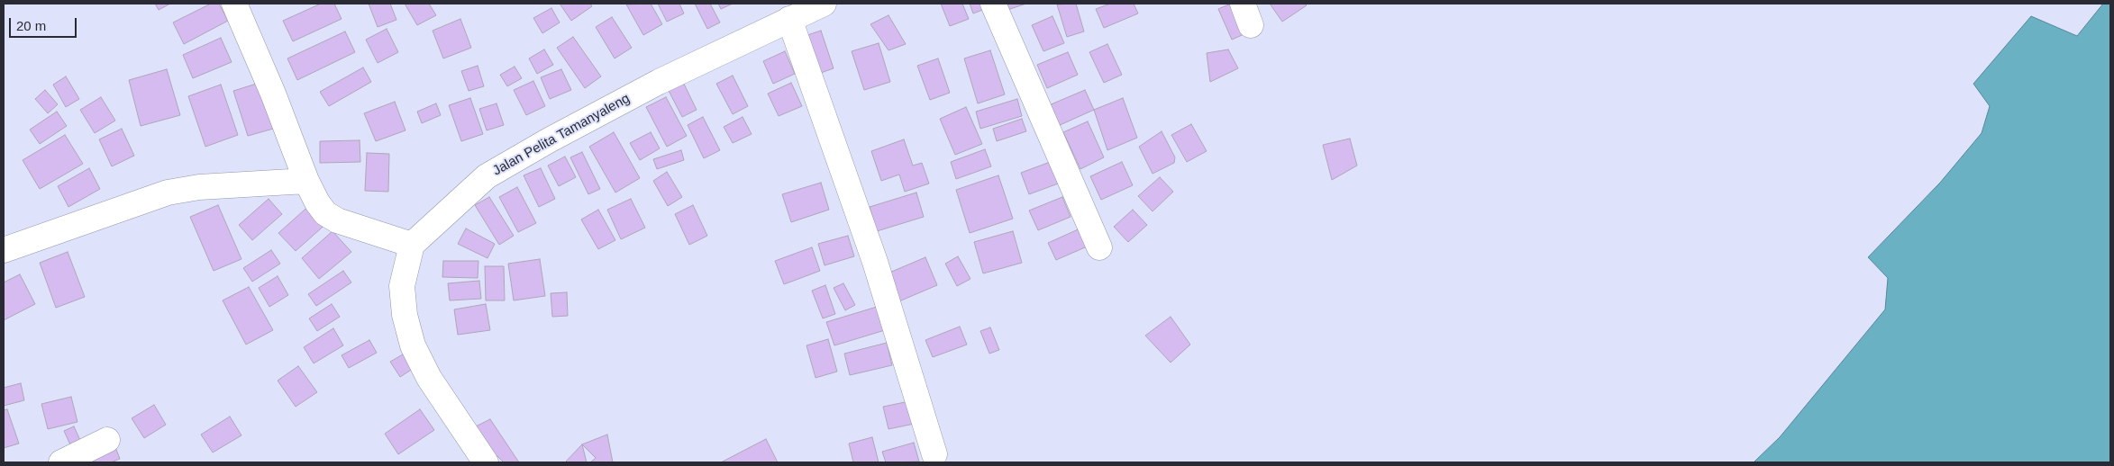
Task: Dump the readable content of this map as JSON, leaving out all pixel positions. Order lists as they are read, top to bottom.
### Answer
{
  "streets": {
    "street": ["Jalan Pelita Tamanyaleng"]
  },
  "scale_bar": "20 m"
}
